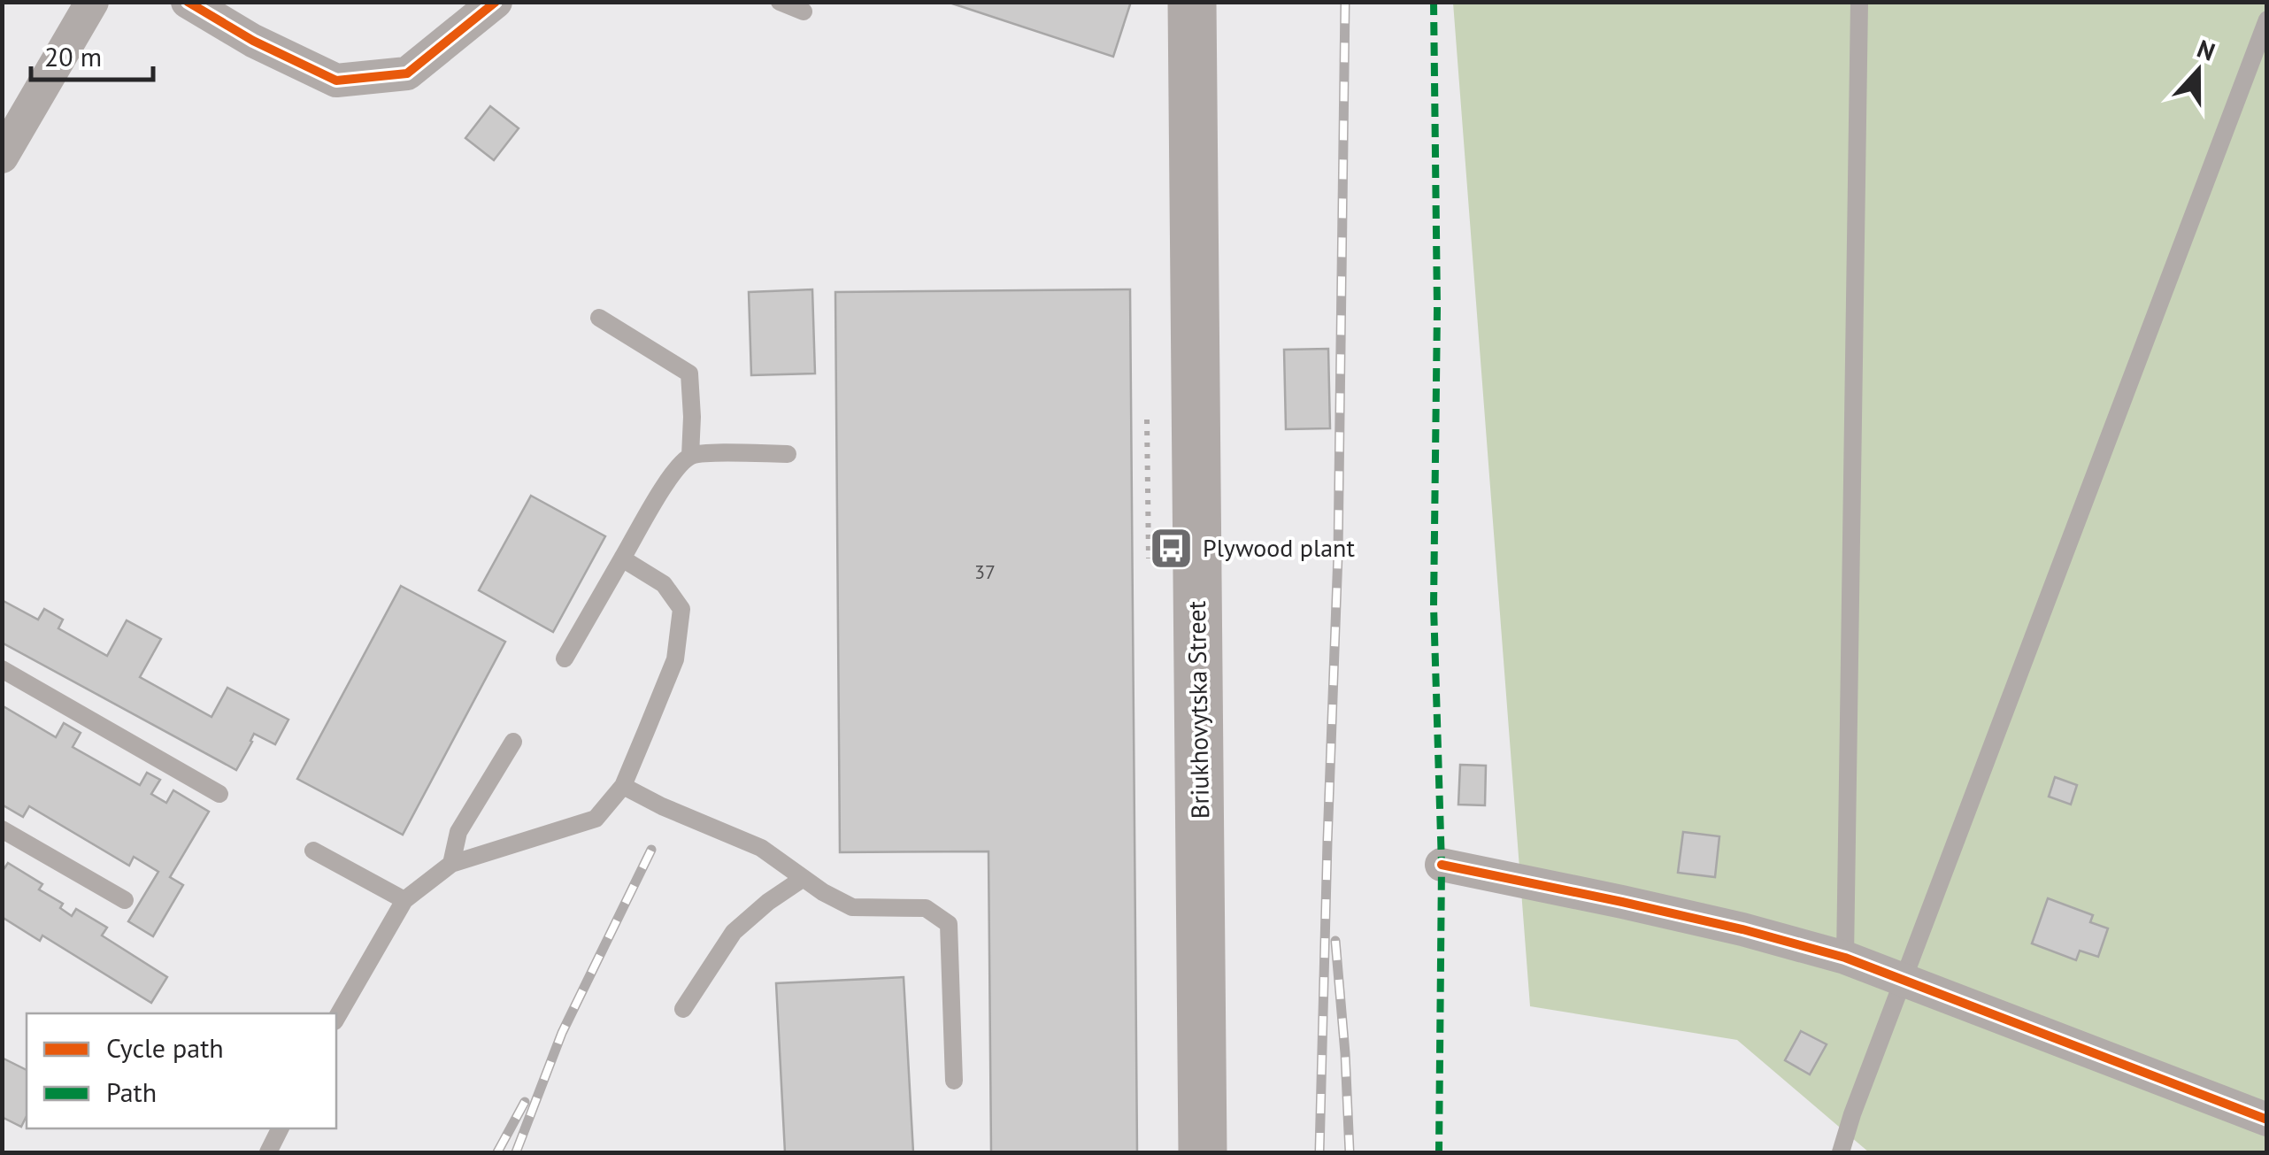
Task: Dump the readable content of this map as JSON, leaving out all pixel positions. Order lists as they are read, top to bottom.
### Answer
{
  "streets": {
    "main road": ["Briukhovytska Street"]
  },
  "places": {
    "bus stop": ["Plywood plant"]
  },
  "house_numbers": ["37"],
  "legend": ["Cycle path", "Path"],
  "scale_bar": "20 m",
  "north": "top"
}
